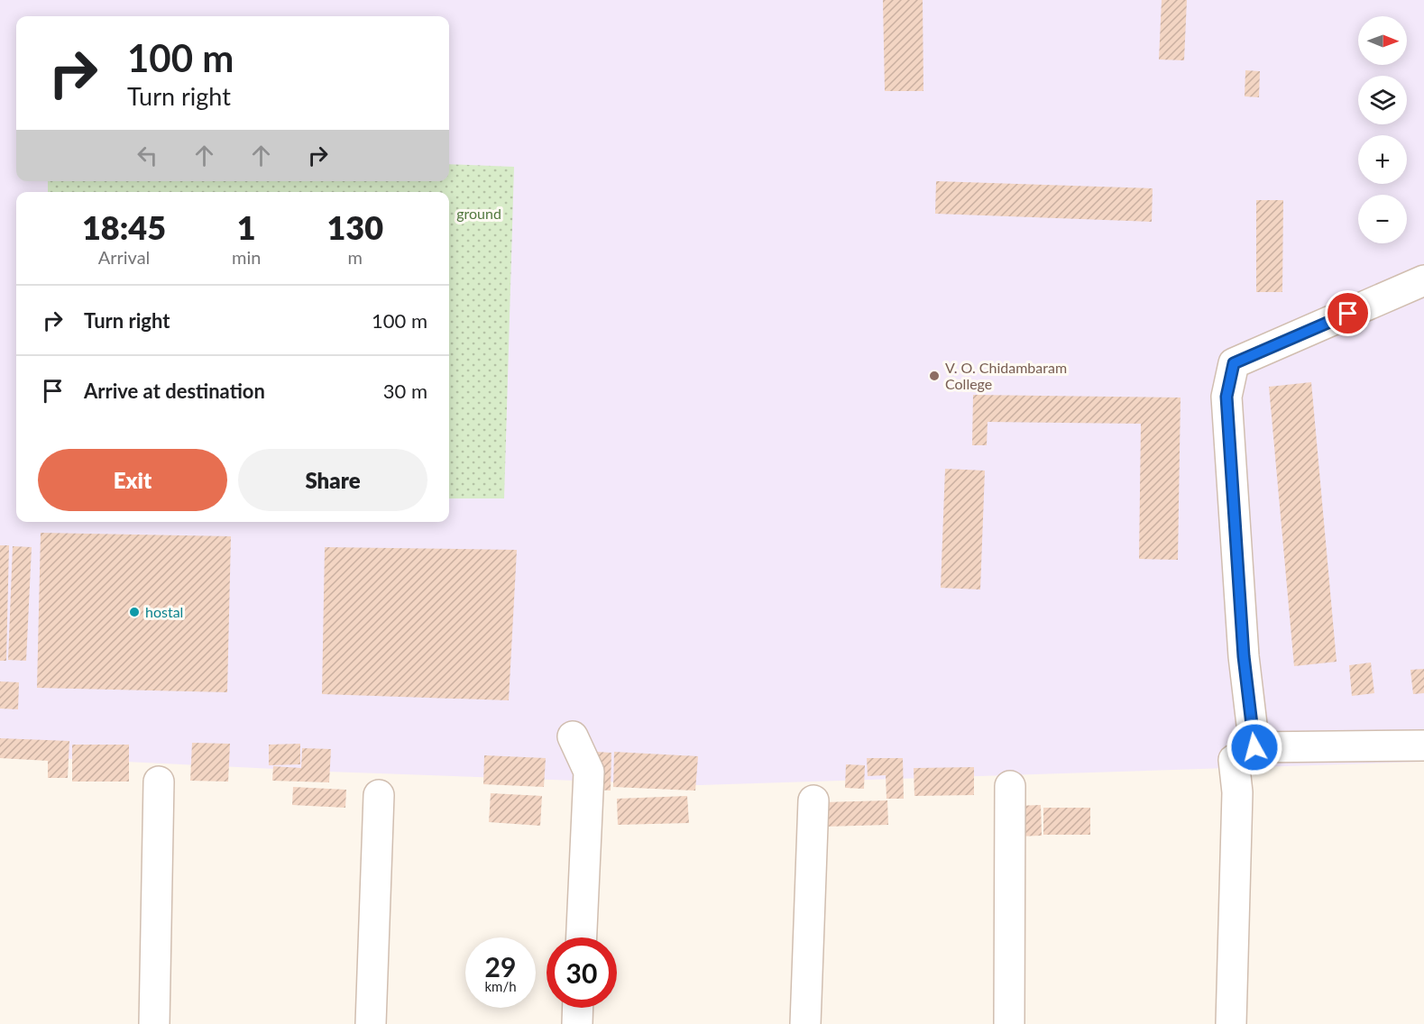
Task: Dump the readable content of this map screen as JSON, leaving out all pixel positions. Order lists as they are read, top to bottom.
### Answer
{
  "parks": ["ground"],
  "places": ["V. O. Chidambaram College", "hostal"],
  "north": "right",
  "page": {
    "map_buttons": ["+", "−"],
    "turn": ["100 m", "Turn right"],
    "eta": [
      "18:45",
      "Arrival",
      "1",
      "min",
      "130",
      "m"
    ],
    "list": [
      {
        "name": "Turn right",
        "value": "100 m"
      },
      {
        "name": "Arrive at destination",
        "value": "30 m"
      }
    ],
    "buttons": ["Exit", "Share"],
    "speed": "29 km/h",
    "limit": "30"
  }
}
